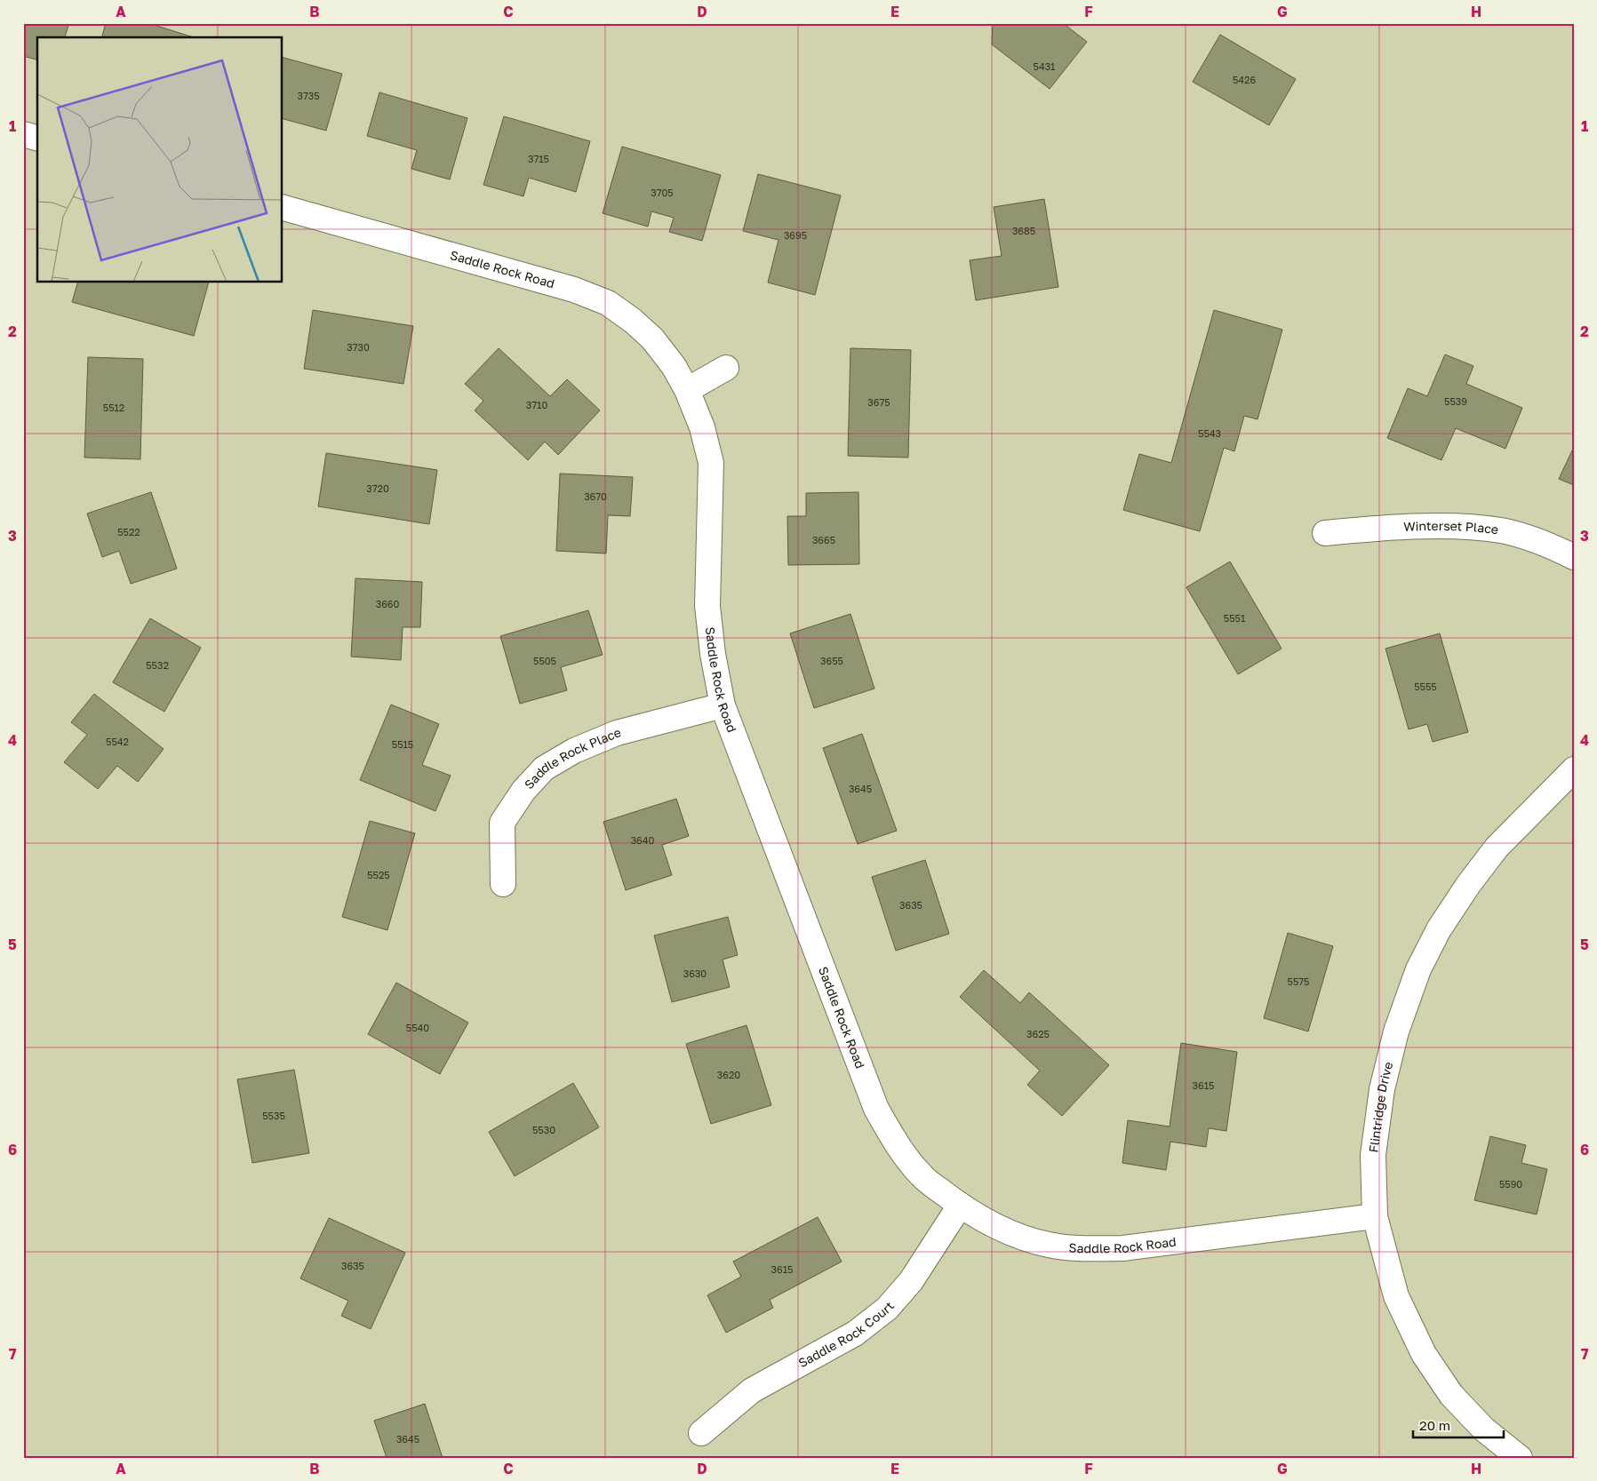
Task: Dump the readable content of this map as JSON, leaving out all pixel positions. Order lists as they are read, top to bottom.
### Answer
{
  "streets": {
    "street": [
      "Saddle Rock Road",
      "Winterset Place",
      "Saddle Rock Place",
      "Flintridge Drive",
      "Saddle Rock Court"
    ]
  },
  "crossings": [
    ["Saddle Rock Road", "Saddle Rock Place"],
    ["Saddle Rock Road", "Flintridge Drive"],
    ["Saddle Rock Road", "Saddle Rock Court"]
  ],
  "house_numbers": [
    "5431",
    "5426",
    "3735",
    "3715",
    "3705",
    "3685",
    "3695",
    "3730",
    "5539",
    "3675",
    "3710",
    "5512",
    "5543",
    "3720",
    "3670",
    "5522",
    "3665",
    "3660",
    "5551",
    "5505",
    "3655",
    "5532",
    "5555",
    "5542",
    "5515",
    "3645",
    "3640",
    "5525",
    "3635",
    "3630",
    "5575",
    "5540",
    "3625",
    "3620",
    "3615",
    "5535",
    "5530",
    "5590",
    "3635",
    "3615",
    "3645"
  ],
  "scale_bar": "20 m",
  "grid": {
    "columns": [
      "A",
      "B",
      "C",
      "D",
      "E",
      "F",
      "G",
      "H"
    ],
    "rows": [
      "1",
      "2",
      "3",
      "4",
      "5",
      "6",
      "7"
    ]
  }
}
